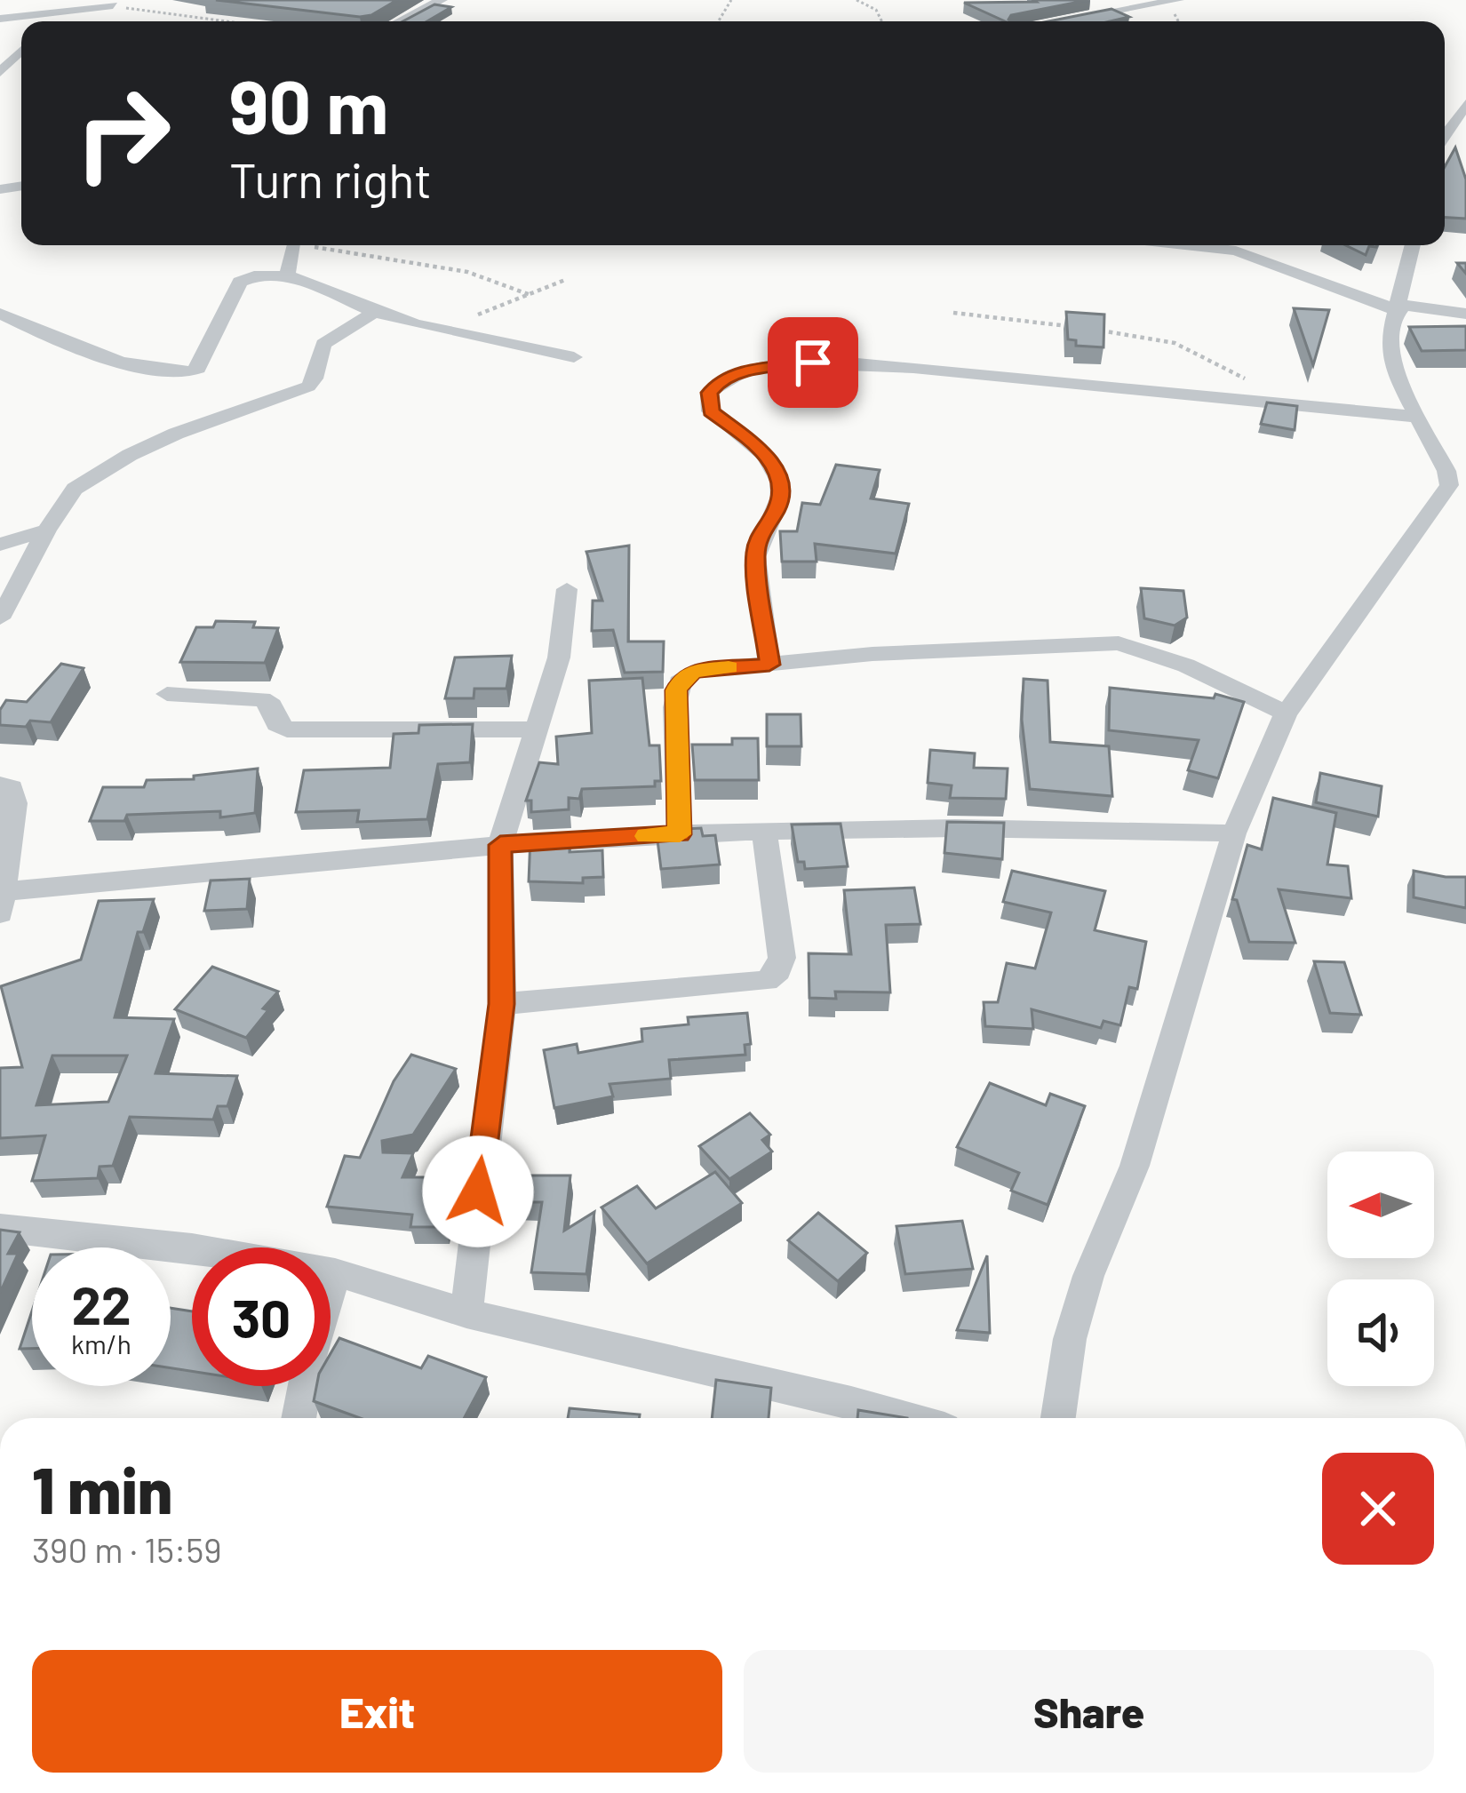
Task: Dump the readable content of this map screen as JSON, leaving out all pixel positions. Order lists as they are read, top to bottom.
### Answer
{
  "north": "left",
  "page": {
    "turn": ["90 m", "Turn right"],
    "speed": "22 km/h",
    "limit": "30",
    "heading": ["1 min", "390 m · 15:59"],
    "buttons": ["Exit", "Share"]
  }
}
